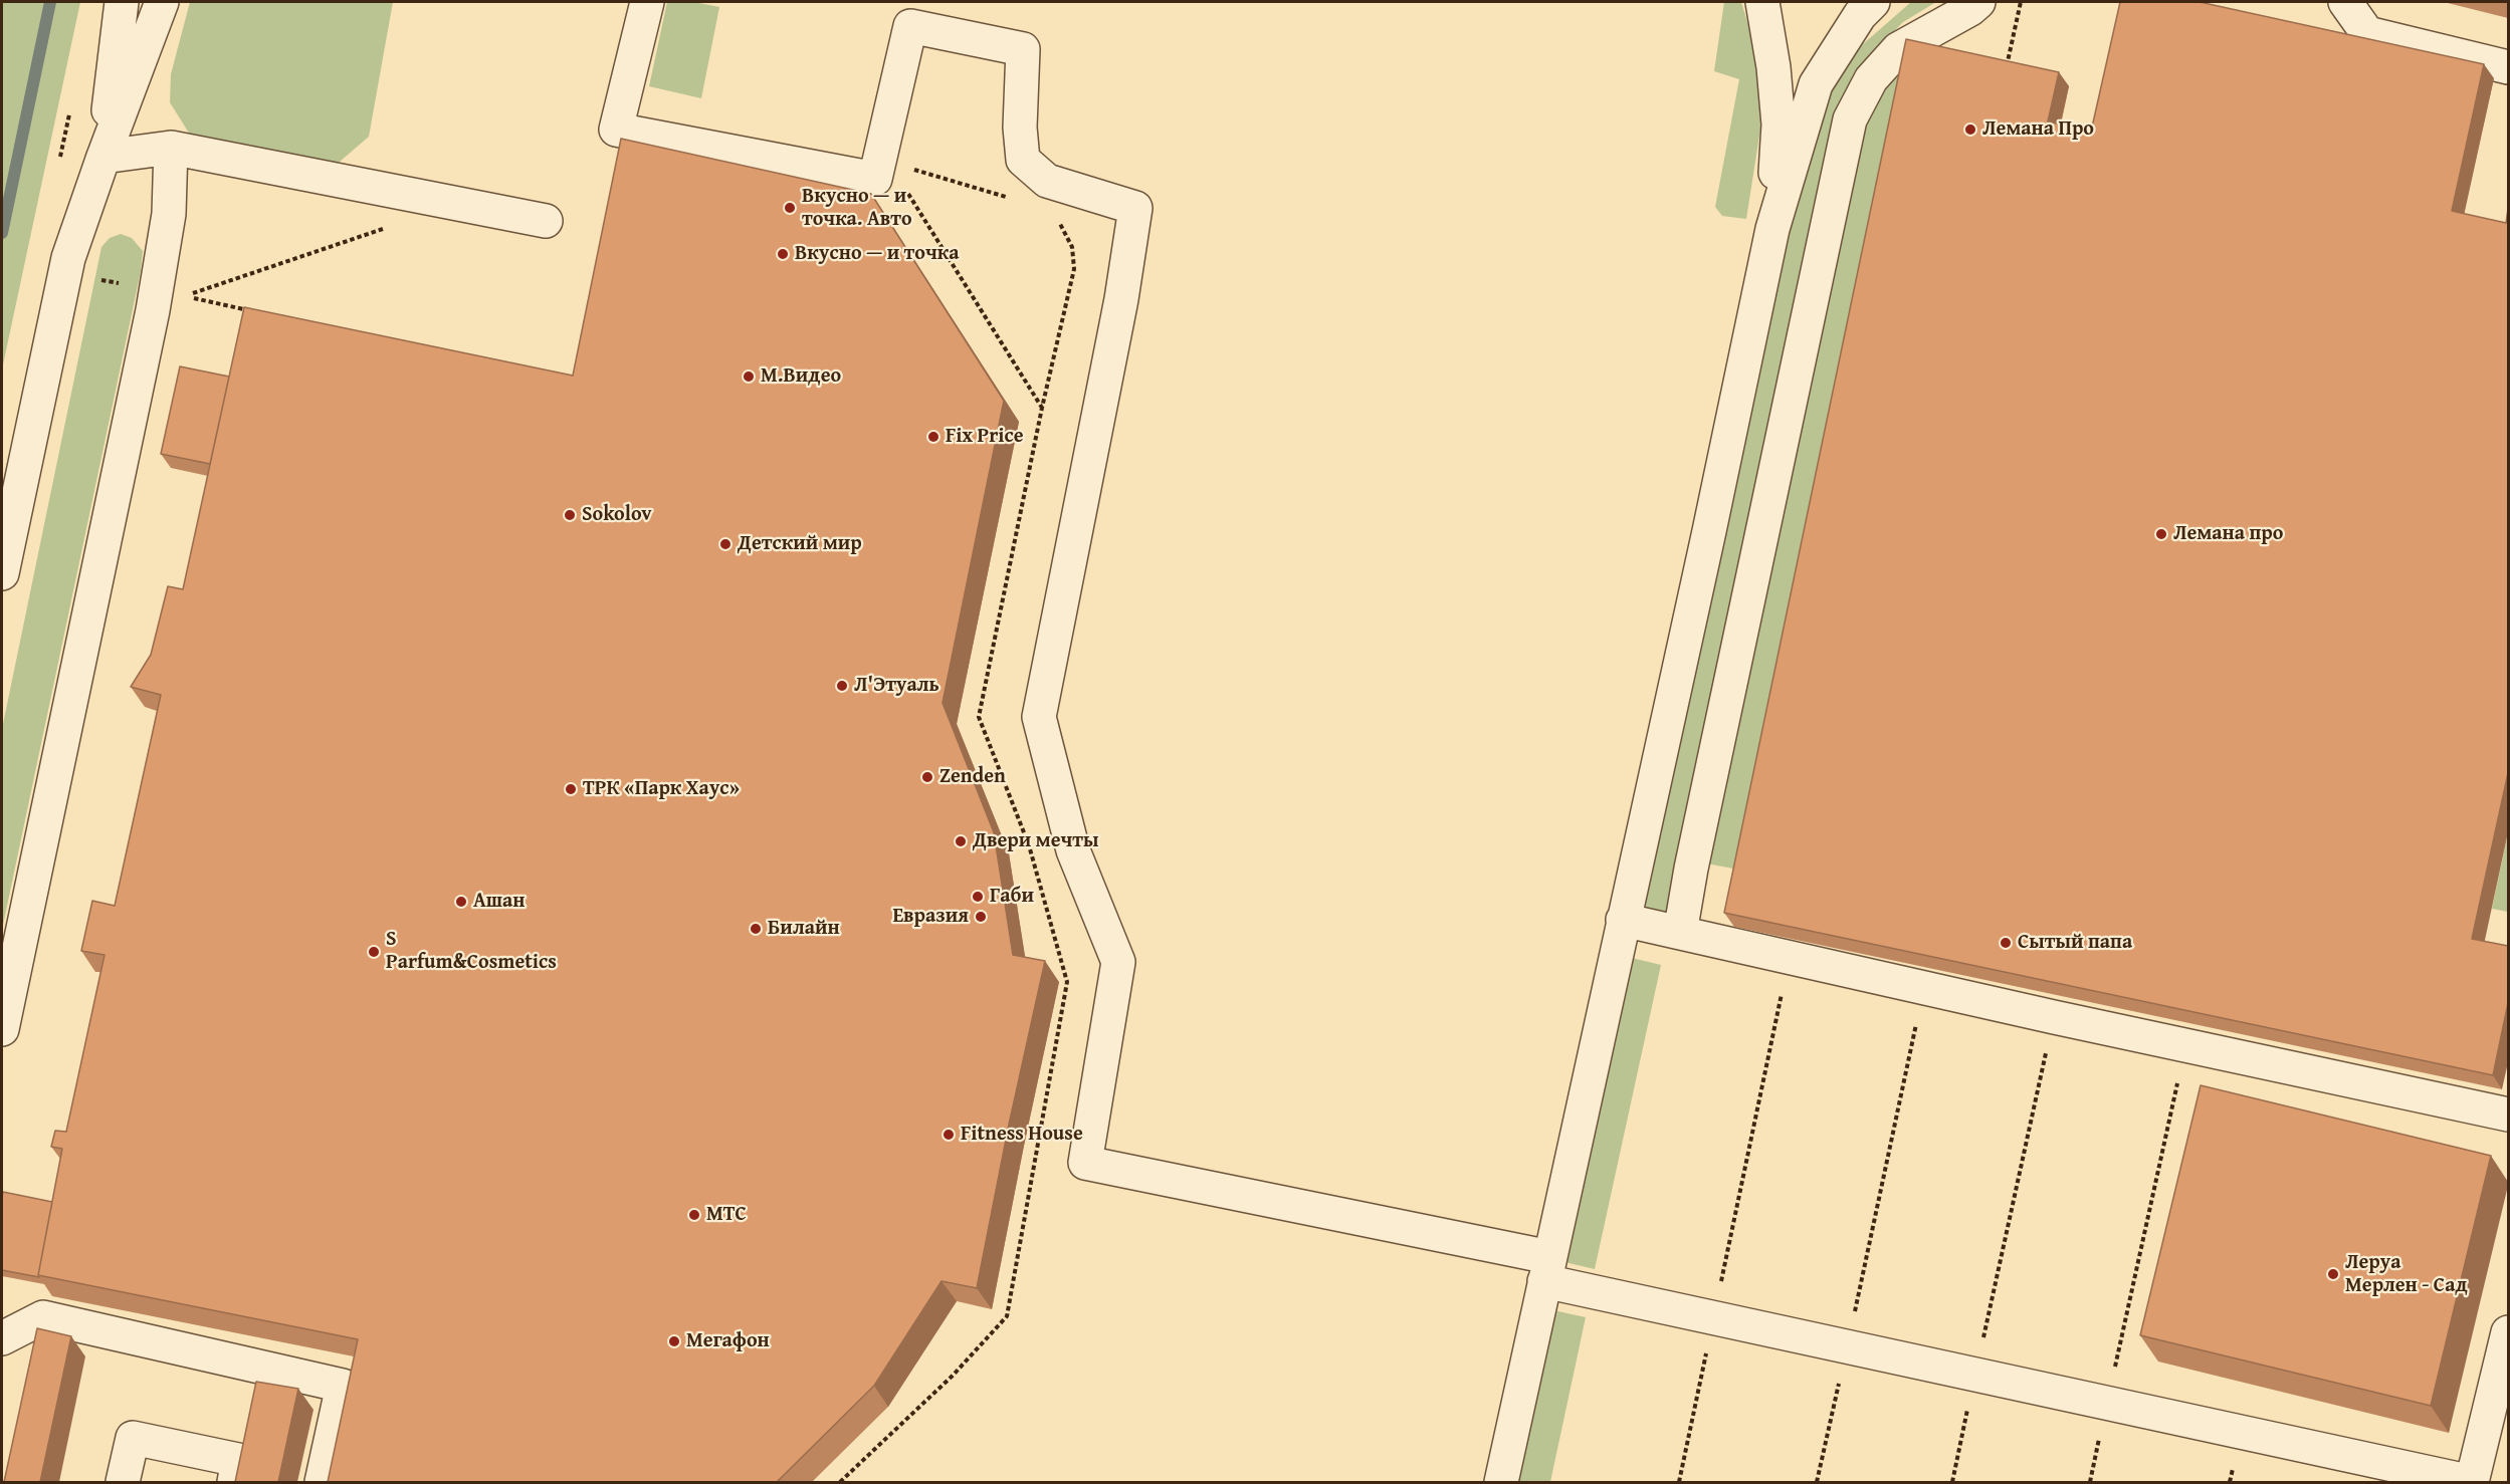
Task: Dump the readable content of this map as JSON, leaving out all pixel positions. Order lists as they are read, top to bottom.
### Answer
{
  "places": [
    "Лемана Про",
    "Вкусно — и точка. Авто",
    "Вкусно — и точка",
    "М.Видео",
    "Fix Price",
    "Sokolov",
    "Лемана про",
    "Детский мир",
    "Л'Этуаль",
    "Zenden",
    "ТРК «Парк Хаус»",
    "Двери мечты",
    "Габи",
    "Ашан",
    "Евразия",
    "Билайн",
    "Сытый папа",
    "S Parfum&Cosmetics",
    "Fitness House",
    "МТС",
    "Леруа Мерлен - Сад",
    "Мегафон"
  ]
}
